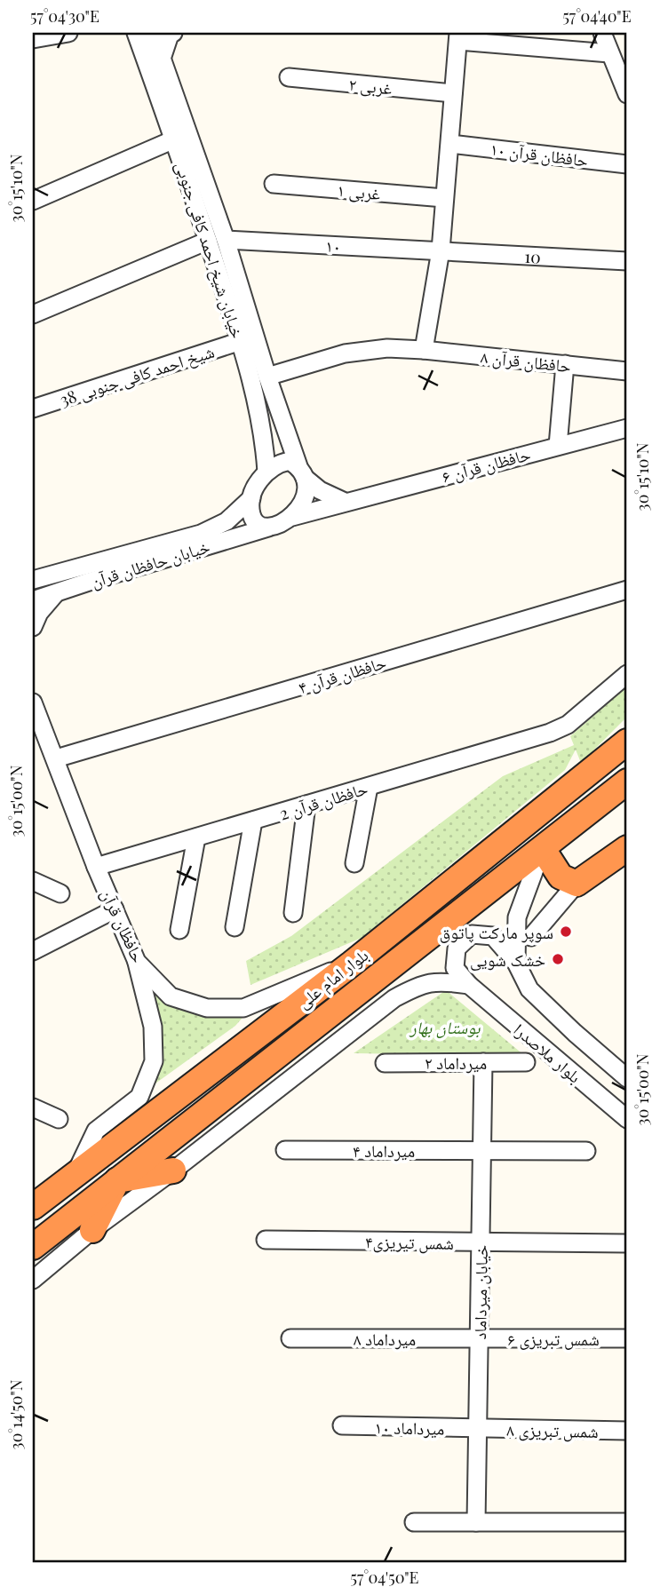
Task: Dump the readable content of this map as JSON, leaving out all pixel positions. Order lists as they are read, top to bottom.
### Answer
{
  "streets": {
    "highway": ["بلوار امام علی"],
    "street": [
      "۲ غربی",
      "حافظان قرآن ۱۰",
      "۱ غربی",
      "۱۰",
      "خیابان شیخ احمد کافی جنوبی",
      "10",
      "حافظان قرآن ۸",
      "شیخ احمد کافی جنوبی 38",
      "حافظان قرآن ۶",
      "خیابان حافظان قرآن",
      "حافظان قرآن ۴",
      "حافظان قرآن 2",
      "حافظان قرآن",
      "بلوار ملاصدرا",
      "میرداماد ۲",
      "میرداماد ۴",
      "شمس تیریزی۴",
      "خیابان میرداماد",
      "میرداماد ۸",
      "شمس تبریزی ۶",
      "میرداماد ۱۰",
      "شمس تبریزی ۸"
    ]
  },
  "crossings": [
    ["۱۰", "خیابان شیخ احمد کافی جنوبی"],
    ["۱۰", "10"],
    ["خیابان شیخ احمد کافی جنوبی", "حافظان قرآن ۸"],
    ["خیابان شیخ احمد کافی جنوبی", "شیخ احمد کافی جنوبی 38"],
    ["خیابان شیخ احمد کافی جنوبی", "حافظان قرآن ۶"],
    ["خیابان شیخ احمد کافی جنوبی", "خیابان حافظان قرآن"],
    ["حافظان قرآن ۶", "خیابان حافظان قرآن"],
    ["حافظان قرآن ۴", "حافظان قرآن"],
    ["حافظان قرآن 2", "حافظان قرآن"],
    ["حافظان قرآن", "بلوار امام علی"],
    ["میرداماد ۲", "خیابان میرداماد"],
    ["میرداماد ۴", "خیابان میرداماد"],
    ["شمس تیریزی۴", "خیابان میرداماد"],
    ["خیابان میرداماد", "میرداماد ۸"],
    ["خیابان میرداماد", "شمس تبریزی ۶"],
    ["خیابان میرداماد", "میرداماد ۱۰"],
    ["خیابان میرداماد", "شمس تبریزی ۸"],
    ["میرداماد ۸", "شمس تبریزی ۶"],
    ["میرداماد ۱۰", "شمس تبریزی ۸"]
  ],
  "parks": ["بوستان بهار"],
  "places": ["سوپر مارکت پاتوق", "خشک شویی"],
  "coordinates": [
    "57°04'30\"E",
    "57°04'40\"E",
    "30°15'10\"N",
    "30°15'00\"N",
    "30°14'50\"N",
    "57°04'50\"E"
  ]
}
